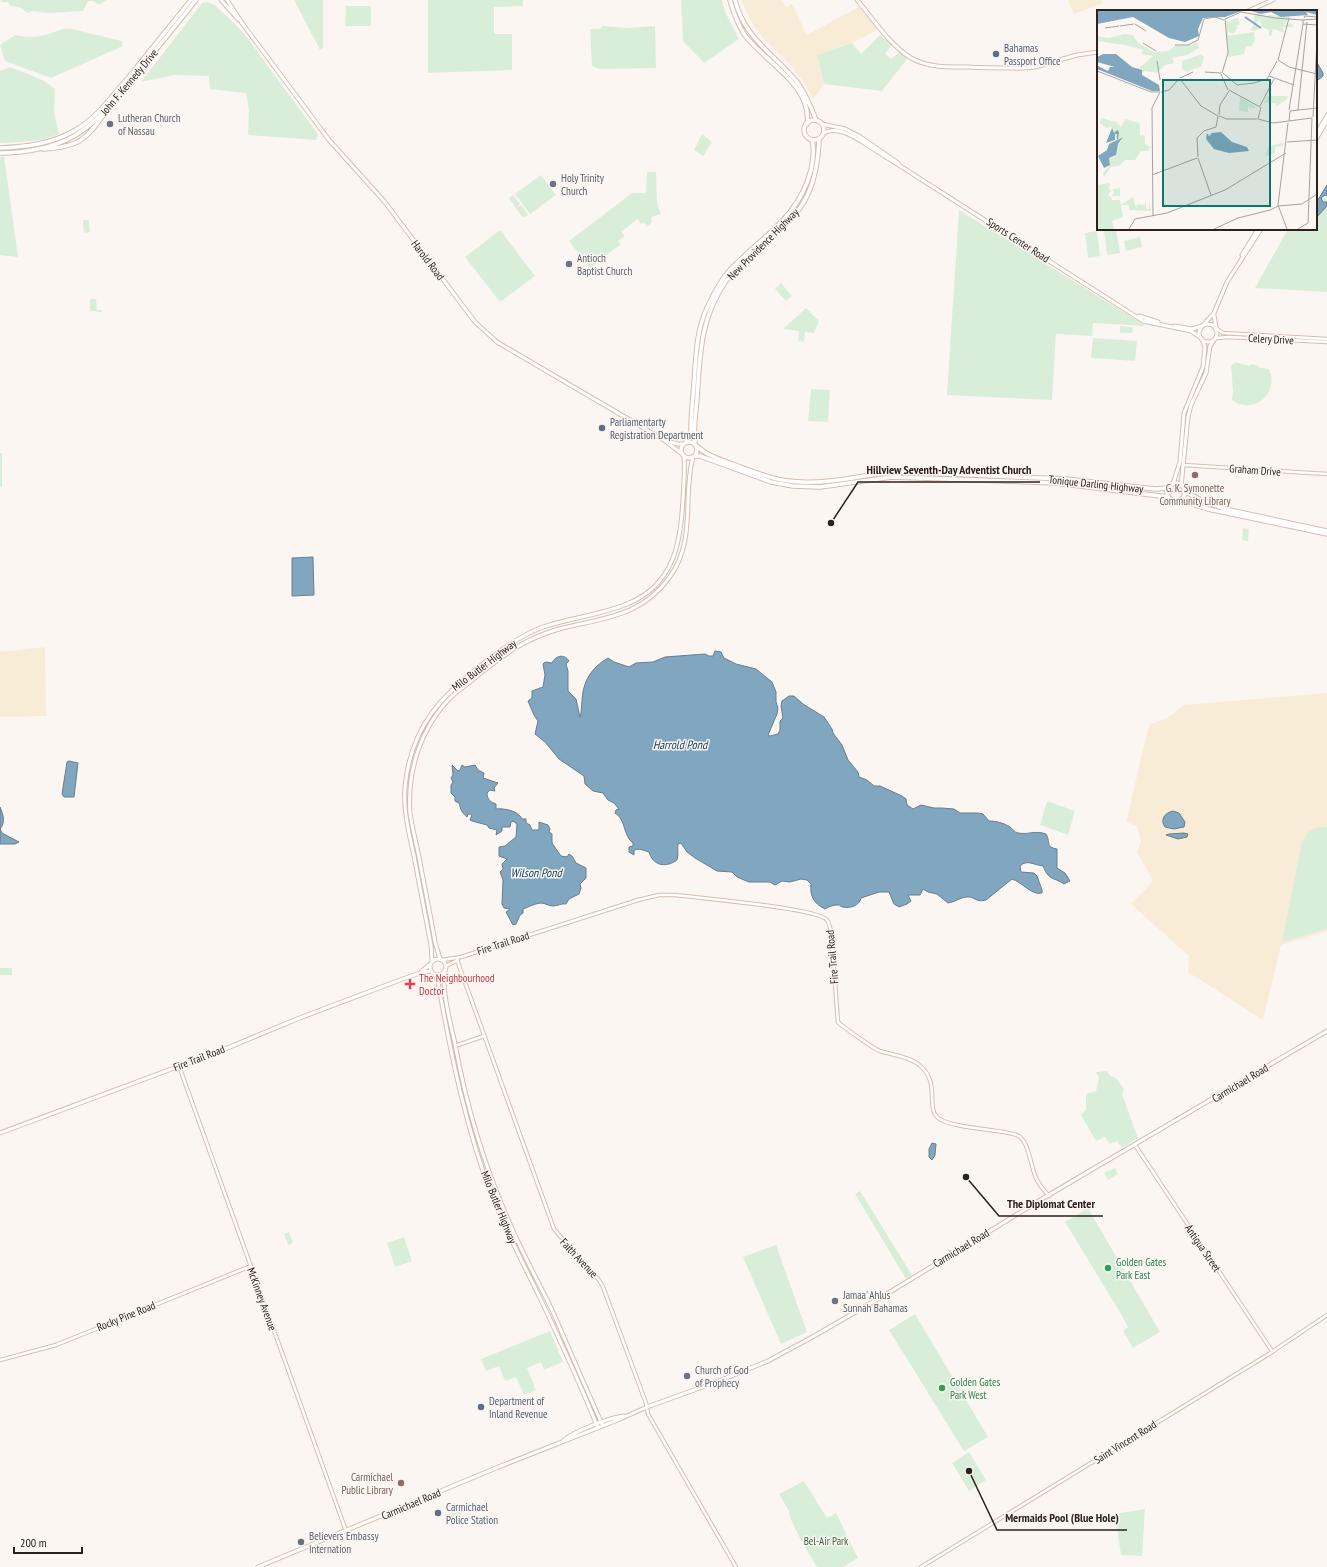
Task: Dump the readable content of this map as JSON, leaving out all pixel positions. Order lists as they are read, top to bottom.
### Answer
{
  "streets": {
    "highway": ["John F. Kennedy Drive", "New Providence Highway", "Tonique Darling Highway"],
    "main road": [
      "Sports Center Road",
      "Harold Road",
      "Milo Butler Highway",
      "Fire Trail Road",
      "Carmichael Road"
    ],
    "street": [
      "Celery Drive",
      "Graham Drive",
      "Antigua Street",
      "Faith Avenue",
      "McKinney Avenue",
      "Rocky Pine Road",
      "Saint Vincent Road"
    ]
  },
  "crossings": [
    ["Sports Center Road", "New Providence Highway"],
    ["Sports Center Road", "Celery Drive"],
    ["New Providence Highway", "Harold Road"],
    ["New Providence Highway", "Tonique Darling Highway"],
    ["New Providence Highway", "Milo Butler Highway"],
    ["Harold Road", "Tonique Darling Highway"],
    ["Harold Road", "Milo Butler Highway"],
    ["Tonique Darling Highway", "Milo Butler Highway"],
    ["Milo Butler Highway", "Fire Trail Road"],
    ["Milo Butler Highway", "Carmichael Road"],
    ["Fire Trail Road", "Carmichael Road"],
    ["Fire Trail Road", "Faith Avenue"],
    ["Fire Trail Road", "McKinney Avenue"],
    ["Carmichael Road", "Antigua Street"],
    ["Carmichael Road", "Faith Avenue"],
    ["Carmichael Road", "McKinney Avenue"],
    ["Antigua Street", "Saint Vincent Road"],
    ["McKinney Avenue", "Rocky Pine Road"]
  ],
  "water": ["Harrold Pond", "Wilson Pond"],
  "parks": ["Bel-Air Park"],
  "places": {
    "other": [
      "Bahamas Passport Office",
      "Lutheran Church of Nassau",
      "Holy Trinity Church",
      "Antioch Baptist Church",
      "Parliamentarty Registration Department",
      "G. K. Symonette Community Library",
      "Hillview Seventh-Day Adventist Church",
      "The Diplomat Center",
      "Golden Gates Park East",
      "Jamaa' Ahlus Sunnah Bahamas",
      "Church of God of Prophecy",
      "Golden Gates Park West",
      "Department of Inland Revenue",
      "Mermaids Pool (Blue Hole)",
      "Carmichael Public Library",
      "Carmichael Police Station",
      "Believers Embassy Internation"
    ],
    "health": ["The Neighbourhood Doctor"]
  },
  "scale_bar": "200 m"
}
